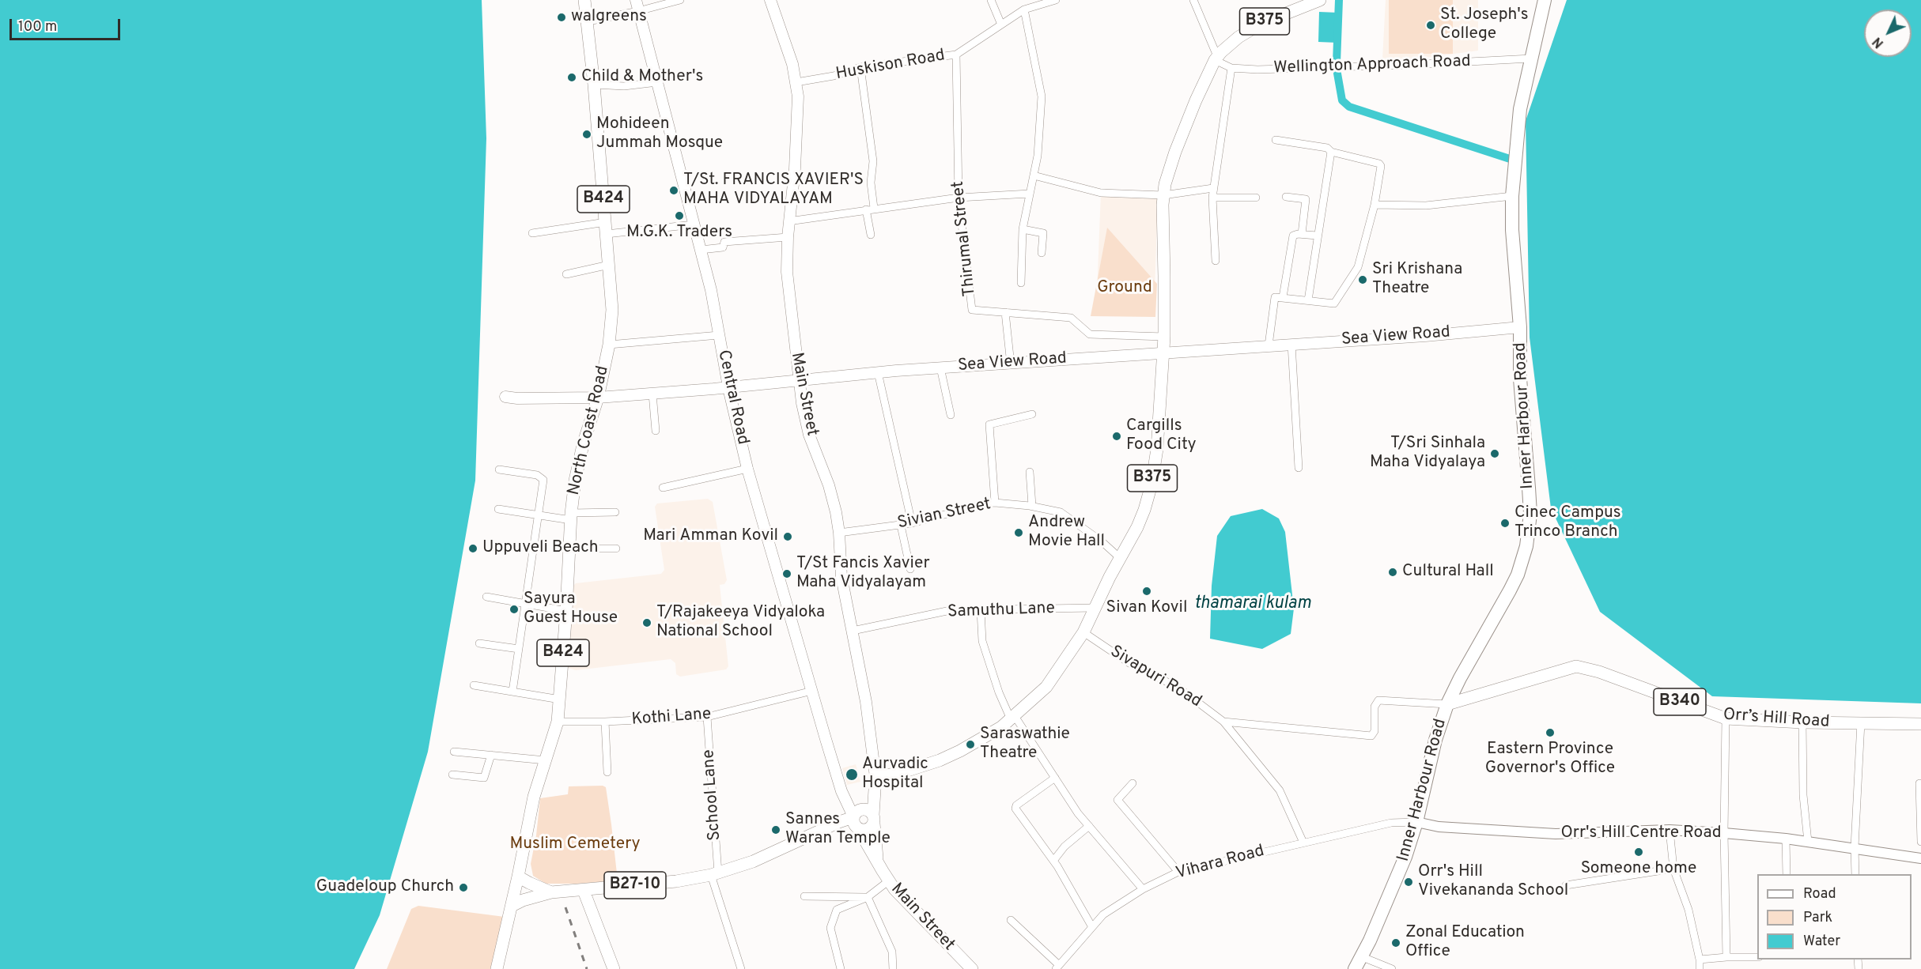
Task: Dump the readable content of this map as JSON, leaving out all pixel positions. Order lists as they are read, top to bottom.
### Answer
{
  "streets": {
    "highway": ["Inner Harbour Road"],
    "main road": [
      "B375",
      "B424",
      "Sea View Road",
      "Main Street",
      "Central Road",
      "North Coast Road",
      "B340",
      "Orr’s Hill Road",
      "B27-10"
    ],
    "street": [
      "Huskison Road",
      "Wellington Approach Road",
      "Thirumal Street",
      "Sivian Street",
      "Samuthu Lane",
      "Sivapuri Road",
      "Kothi Lane",
      "School Lane",
      "Orr's Hill Centre Road",
      "Vihara Road"
    ]
  },
  "crossings": [
    ["B375", "Wellington Approach Road"],
    ["B375", "Thirumal Street"],
    ["B375", "Sea View Road"],
    ["B375", "Main Street"],
    ["B375", "Sivian Street"],
    ["B375", "Samuthu Lane"],
    ["B375", "Sivapuri Road"],
    ["Huskison Road", "Thirumal Street"],
    ["Huskison Road", "Main Street"],
    ["Wellington Approach Road", "Inner Harbour Road"],
    ["Sea View Road", "Main Street"],
    ["Sea View Road", "Central Road"],
    ["Sea View Road", "Inner Harbour Road"],
    ["Sea View Road", "North Coast Road"],
    ["Main Street", "Central Road"],
    ["Main Street", "Sivian Street"],
    ["Main Street", "Samuthu Lane"],
    ["Main Street", "B27-10"],
    ["Central Road", "Kothi Lane"],
    ["Central Road", "B27-10"],
    ["Inner Harbour Road", "Orr’s Hill Road"],
    ["Inner Harbour Road", "Orr's Hill Centre Road"],
    ["Inner Harbour Road", "Vihara Road"],
    ["North Coast Road", "Kothi Lane"],
    ["North Coast Road", "B27-10"],
    ["Sivapuri Road", "Vihara Road"],
    ["Kothi Lane", "School Lane"],
    ["School Lane", "B27-10"],
    ["Orr's Hill Centre Road", "Vihara Road"]
  ],
  "water": ["thamarai kulam"],
  "parks": ["Ground", "Muslim Cemetery"],
  "places": [
    "walgreens",
    "St. Joseph's College",
    "Child & Mother's",
    "Mohideen Jummah Mosque",
    "T/St. FRANCIS XAVIER'S MAHA VIDYALAYAM",
    "M.G.K. Traders",
    "Sri Krishana Theatre",
    "Cargills Food City",
    "T/Sri Sinhala Maha Vidyalaya",
    "Cinec Campus Trinco Branch",
    "Andrew Movie Hall",
    "Mari Amman Kovil",
    "Uppuveli Beach",
    "Cultural Hall",
    "T/St Fancis Xavier Maha Vidyalayam",
    "Sivan Kovil",
    "Sayura Guest House",
    "T/Rajakeeya Vidyaloka National School",
    "Eastern Province Governor's Office",
    "Saraswathie Theatre",
    "Aurvadic Hospital",
    "Sannes Waran Temple",
    "Someone home",
    "Orr's Hill Vivekananda School",
    "Guadeloup Church",
    "Zonal Education Office"
  ],
  "legend": ["Road", "Park", "Water"],
  "scale_bar": "100 m",
  "north": "bottom left"
}
